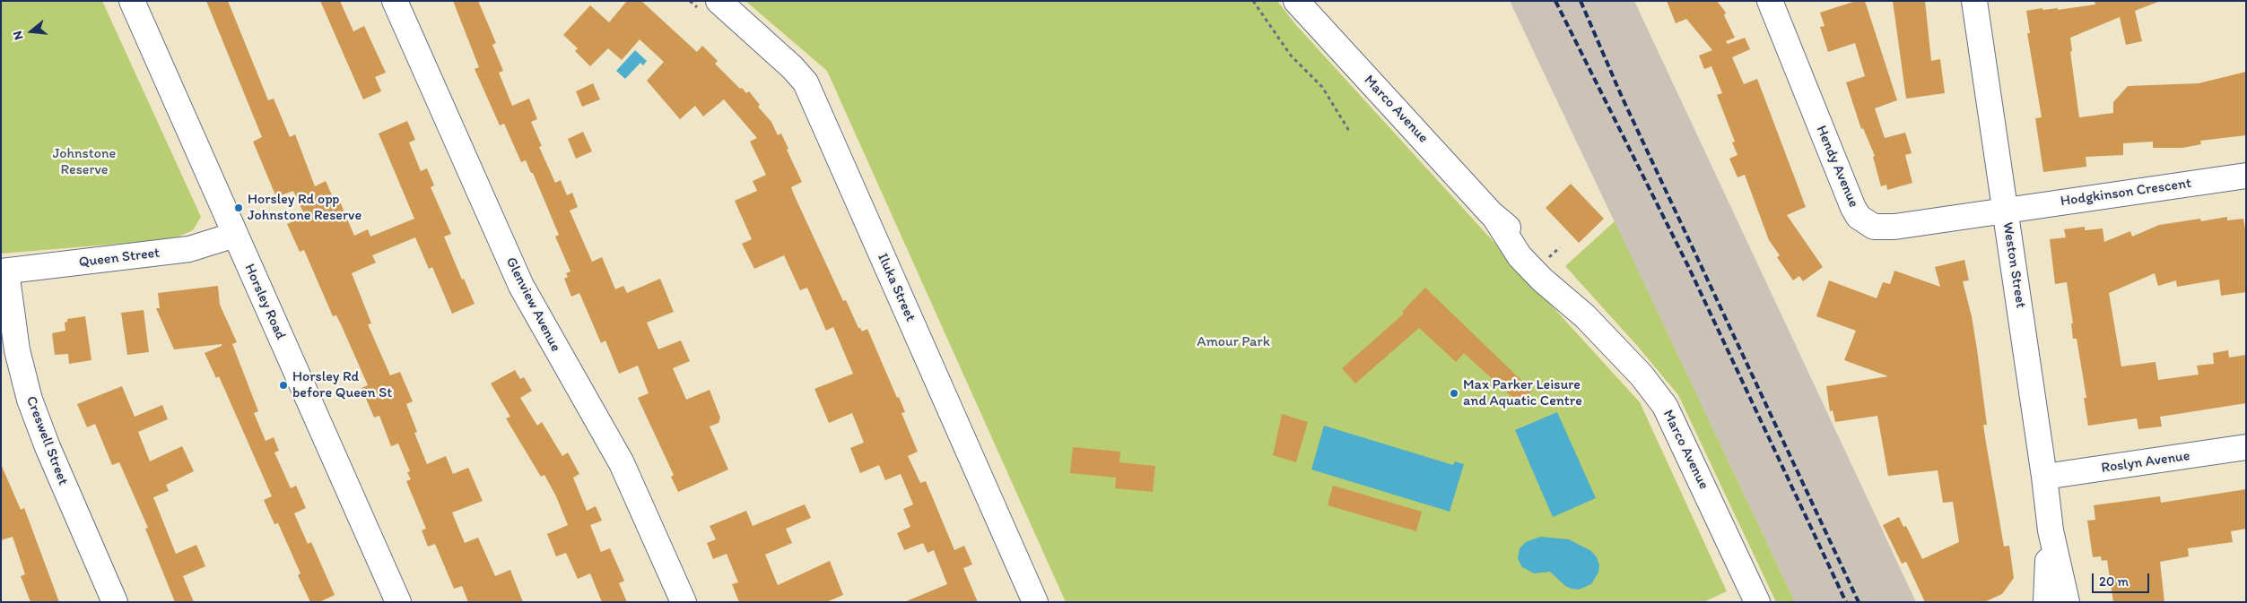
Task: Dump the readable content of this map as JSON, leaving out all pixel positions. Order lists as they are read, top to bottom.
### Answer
{
  "streets": {
    "street": [
      "Marco Avenue",
      "Hendy Avenue",
      "Hodgkinson Crescent",
      "Queen Street",
      "Weston Street",
      "Iluka Street",
      "Horsley Road",
      "Glenview Avenue",
      "Creswell Street",
      "Roslyn Avenue"
    ]
  },
  "crossings": [
    ["Hendy Avenue", "Hodgkinson Crescent"],
    ["Hendy Avenue", "Weston Street"],
    ["Hodgkinson Crescent", "Weston Street"],
    ["Queen Street", "Horsley Road"],
    ["Queen Street", "Creswell Street"],
    ["Weston Street", "Roslyn Avenue"]
  ],
  "parks": ["Johnstone Reserve", "Amour Park"],
  "places": ["Horsley Rd opp Johnstone Reserve", "Horsley Rd before Queen St", "Max Parker Leisure and Aquatic Centre"],
  "scale_bar": "20 m",
  "north": "left"
}
